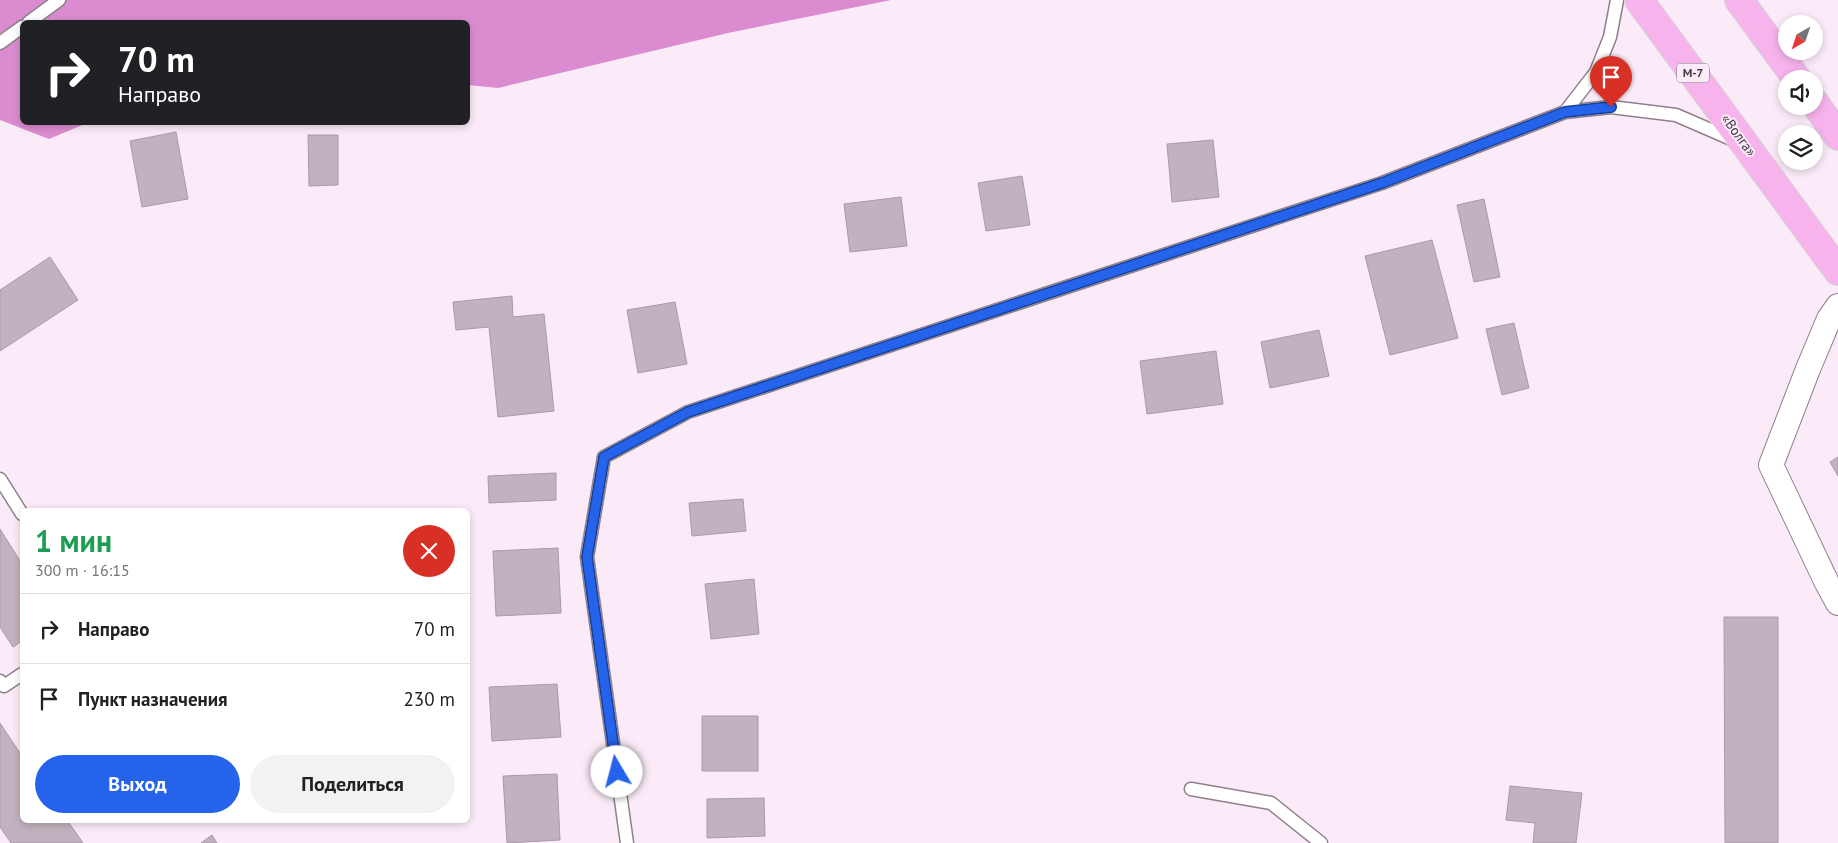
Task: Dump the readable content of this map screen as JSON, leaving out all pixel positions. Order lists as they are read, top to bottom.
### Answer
{
  "streets": {
    "highway": ["М-7", "«Волга»"]
  },
  "north": "bottom left",
  "page": {
    "turn": ["70 m", "Направо"],
    "heading": ["1 мин", "300 m · 16:15"],
    "list": [
      {
        "name": "Направо",
        "value": "70 m"
      },
      {
        "name": "Пункт назначения",
        "value": "230 m"
      }
    ],
    "buttons": ["Выход", "Поделиться"]
  }
}
